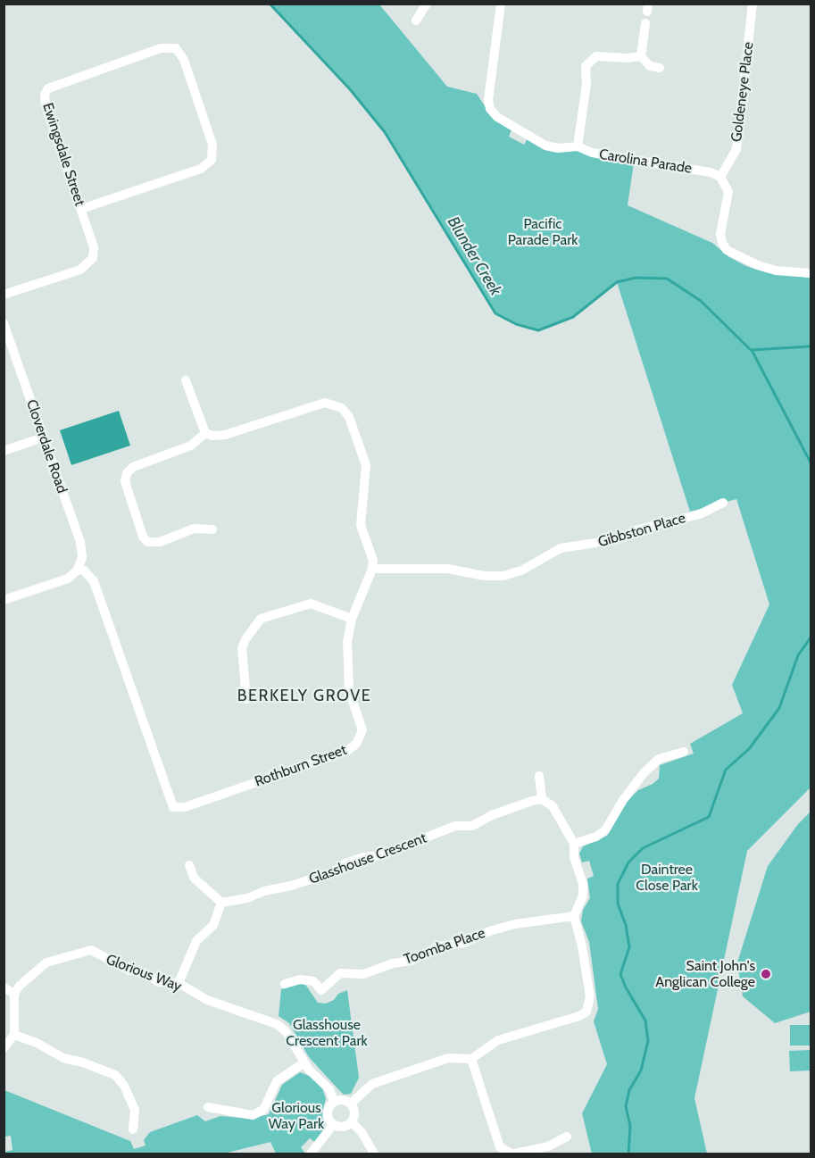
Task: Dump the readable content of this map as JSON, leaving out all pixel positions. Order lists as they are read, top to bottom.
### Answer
{
  "streets": {
    "street": [
      "Goldeneye Place",
      "Ewingsdale Street",
      "Carolina Parade",
      "Cloverdale Road",
      "Gibbston Place",
      "Rothburn Street",
      "Glasshouse Crescent",
      "Toomba Place",
      "Glorious Way"
    ]
  },
  "crossings": [
    ["Goldeneye Place", "Carolina Parade"],
    ["Cloverdale Road", "Rothburn Street"],
    ["Gibbston Place", "Rothburn Street"]
  ],
  "districts": ["BERKELY GROVE"],
  "water": ["Blunder Creek"],
  "parks": [
    "Pacific Parade Park",
    "Daintree Close Park",
    "Glasshouse Crescent Park",
    "Glorious Way Park"
  ],
  "places": ["Saint John's Anglican College"]
}
